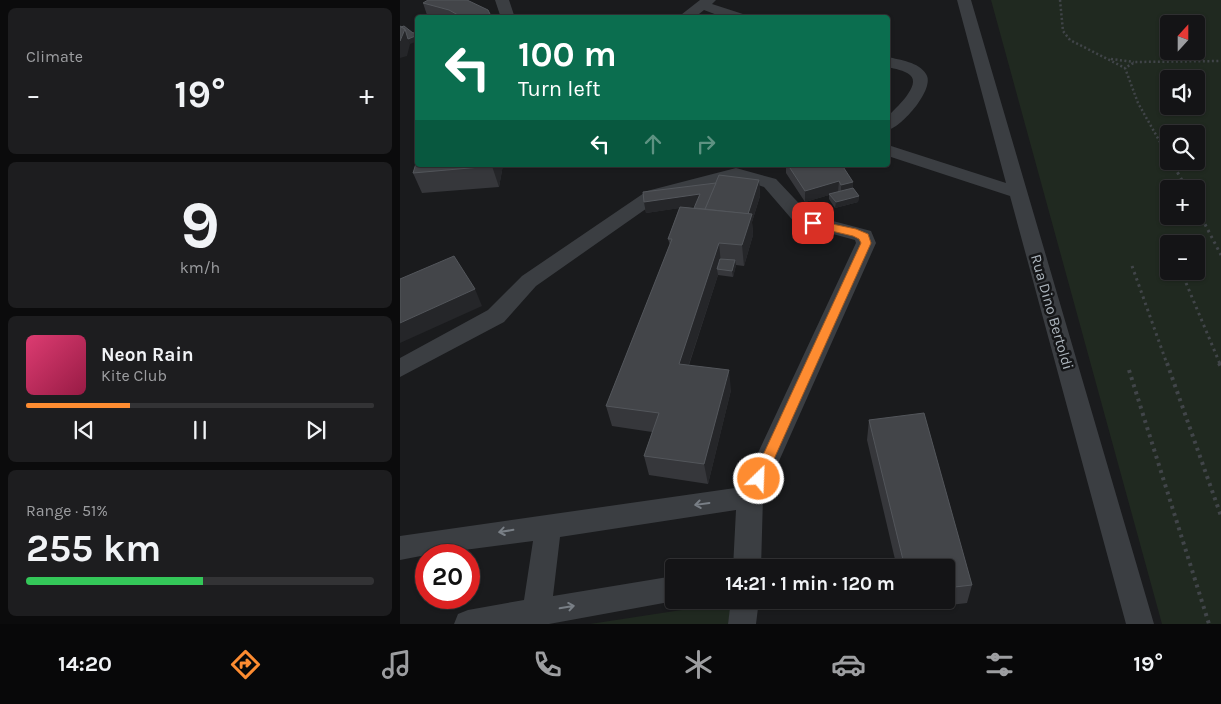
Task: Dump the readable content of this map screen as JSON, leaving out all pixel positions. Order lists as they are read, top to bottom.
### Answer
{
  "streets": {
    "street": ["Rua Dino Bertoldi"]
  },
  "north": "top",
  "page": {
    "tile": [
      "Climate",
      ["9", "km/h"],
      ["Range · 51%", "255 km"]
    ],
    "map_buttons": ["+", "−"],
    "turn": ["100 m", "Turn left"],
    "heat": ["−", "19°", "+"],
    "song": ["Neon Rain", "Kite Club"],
    "limit": "20",
    "trip": "14:21 · 1 min · 120 m",
    "tabs": ["14:20", "19°"]
  }
}
